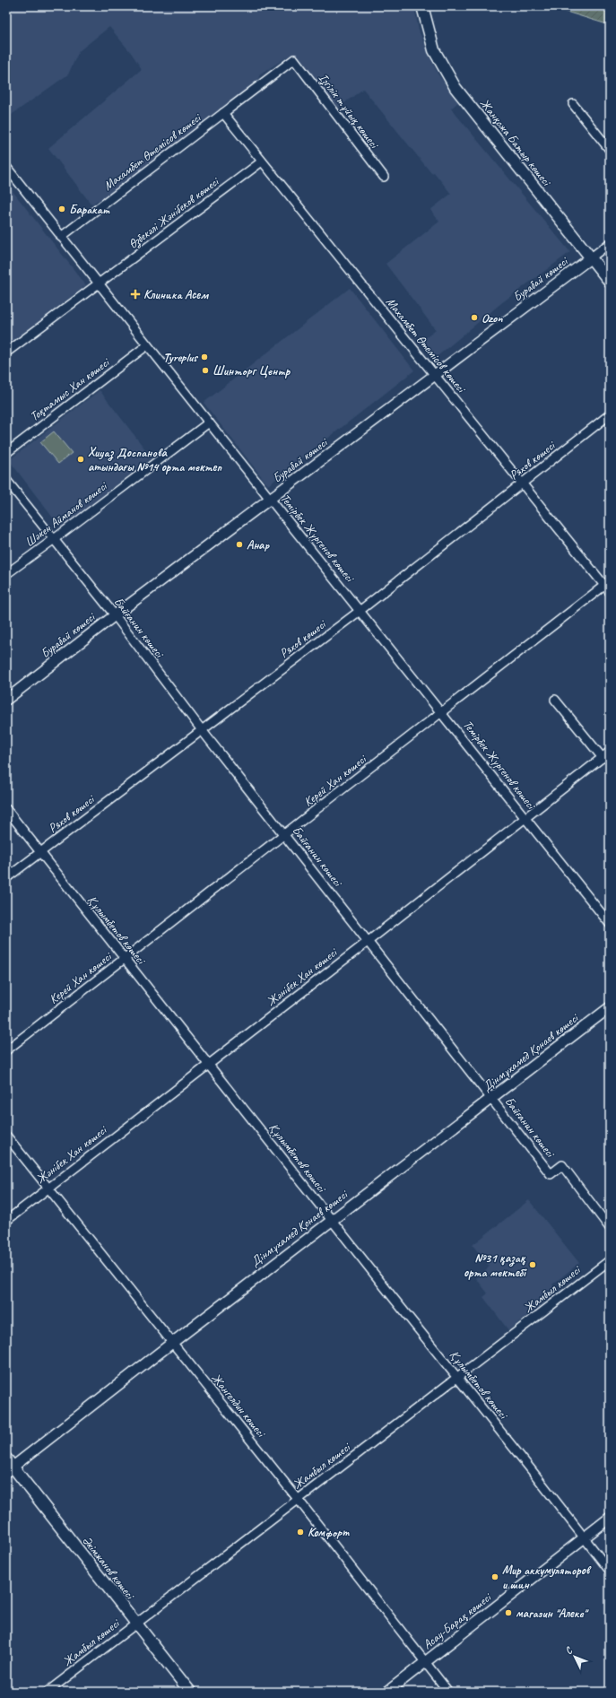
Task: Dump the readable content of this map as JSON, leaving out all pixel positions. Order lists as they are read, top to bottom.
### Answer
{
  "streets": {
    "main road": ["Жанқожа Батыр көшесі", "Әкімжанов көшесі"],
    "street": [
      "Ізгілік тұйық көшесі",
      "Махамбет Өтемісов көшесі",
      "Өзбекәлі Жәнібеков көшесі",
      "Бурабай көшесі",
      "Тоқтамыс Хан көшесі",
      "Ряхов көшесі",
      "Шәкен Айманов көшесі",
      "Темірбек Жүргенов көшесі",
      "Байғанин көшесі",
      "Керей Хан көшесі",
      "Құлымбетов көшесі",
      "Жәнібек Хан көшесі",
      "Дінмұхамед Қонаев көшесі",
      "Жамбыл көшесі",
      "Жангелдин көшесі",
      "Асау-Барақ көшесі"
    ]
  },
  "crossings": [
    ["Ізгілік тұйық көшесі", "Махамбет Өтемісов көшесі"],
    ["Жанқожа Батыр көшесі", "Бурабай көшесі"],
    ["Махамбет Өтемісов көшесі", "Өзбекәлі Жәнібеков көшесі"],
    ["Махамбет Өтемісов көшесі", "Бурабай көшесі"],
    ["Махамбет Өтемісов көшесі", "Ряхов көшесі"],
    ["Махамбет Өтемісов көшесі", "Темірбек Жүргенов көшесі"],
    ["Махамбет Өтемісов көшесі", "Керей Хан көшесі"],
    ["Өзбекәлі Жәнібеков көшесі", "Темірбек Жүргенов көшесі"],
    ["Бурабай көшесі", "Темірбек Жүргенов көшесі"],
    ["Бурабай көшесі", "Байғанин көшесі"],
    ["Тоқтамыс Хан көшесі", "Темірбек Жүргенов көшесі"],
    ["Ряхов көшесі", "Темірбек Жүргенов көшесі"],
    ["Ряхов көшесі", "Байғанин көшесі"],
    ["Ряхов көшесі", "Құлымбетов көшесі"],
    ["Шәкен Айманов көшесі", "Темірбек Жүргенов көшесі"],
    ["Шәкен Айманов көшесі", "Байғанин көшесі"],
    ["Темірбек Жүргенов көшесі", "Керей Хан көшесі"],
    ["Темірбек Жүргенов көшесі", "Жәнібек Хан көшесі"],
    ["Байғанин көшесі", "Керей Хан көшесі"],
    ["Байғанин көшесі", "Жәнібек Хан көшесі"],
    ["Байғанин көшесі", "Дінмұхамед Қонаев көшесі"],
    ["Керей Хан көшесі", "Құлымбетов көшесі"],
    ["Құлымбетов көшесі", "Жәнібек Хан көшесі"],
    ["Құлымбетов көшесі", "Дінмұхамед Қонаев көшесі"],
    ["Құлымбетов көшесі", "Жамбыл көшесі"],
    ["Құлымбетов көшесі", "Асау-Барақ көшесі"],
    ["Жәнібек Хан көшесі", "Жангелдин көшесі"],
    ["Дінмұхамед Қонаев көшесі", "Жангелдин көшесі"],
    ["Дінмұхамед Қонаев көшесі", "Әкімжанов көшесі"],
    ["Жамбыл көшесі", "Жангелдин көшесі"],
    ["Жамбыл көшесі", "Әкімжанов көшесі"],
    ["Жангелдин көшесі", "Асау-Барақ көшесі"]
  ],
  "places": {
    "other": [
      "Баракат",
      "Ozon",
      "Tyreplus",
      "Шинторг Центр",
      "Хиуаз Доспанова атындағы №14 орта мектеп",
      "Анар",
      "№31 қазақ орта мектебі",
      "Комфорт",
      "Мир аккумуляторов и шин",
      "магазин \"Алеке\""
    ],
    "health": ["Клиника Асем"]
  },
  "north": "top left"
}
